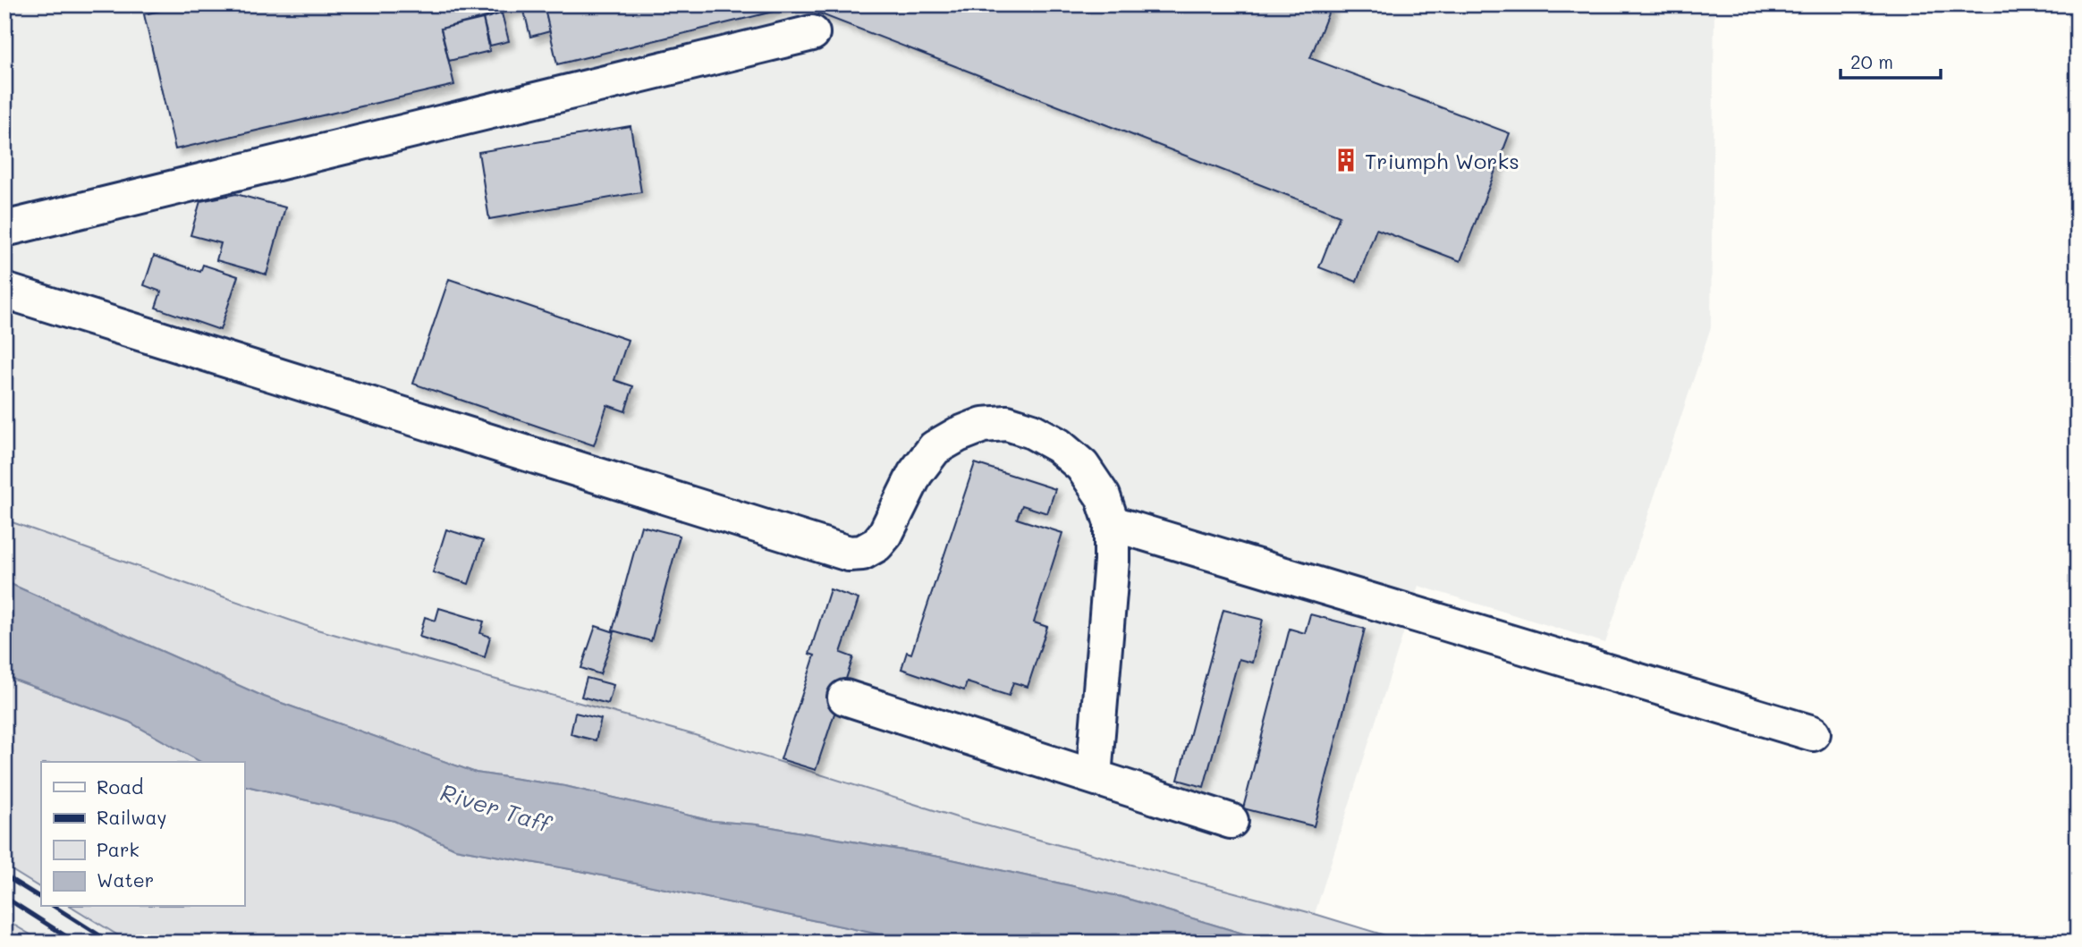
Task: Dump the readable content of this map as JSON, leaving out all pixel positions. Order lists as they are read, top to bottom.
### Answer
{
  "water": ["River Taff"],
  "places": {
    "building": ["Triumph Works"]
  },
  "legend": [
    "Road",
    "Railway",
    "Park",
    "Water"
  ],
  "scale_bar": "20 m"
}
